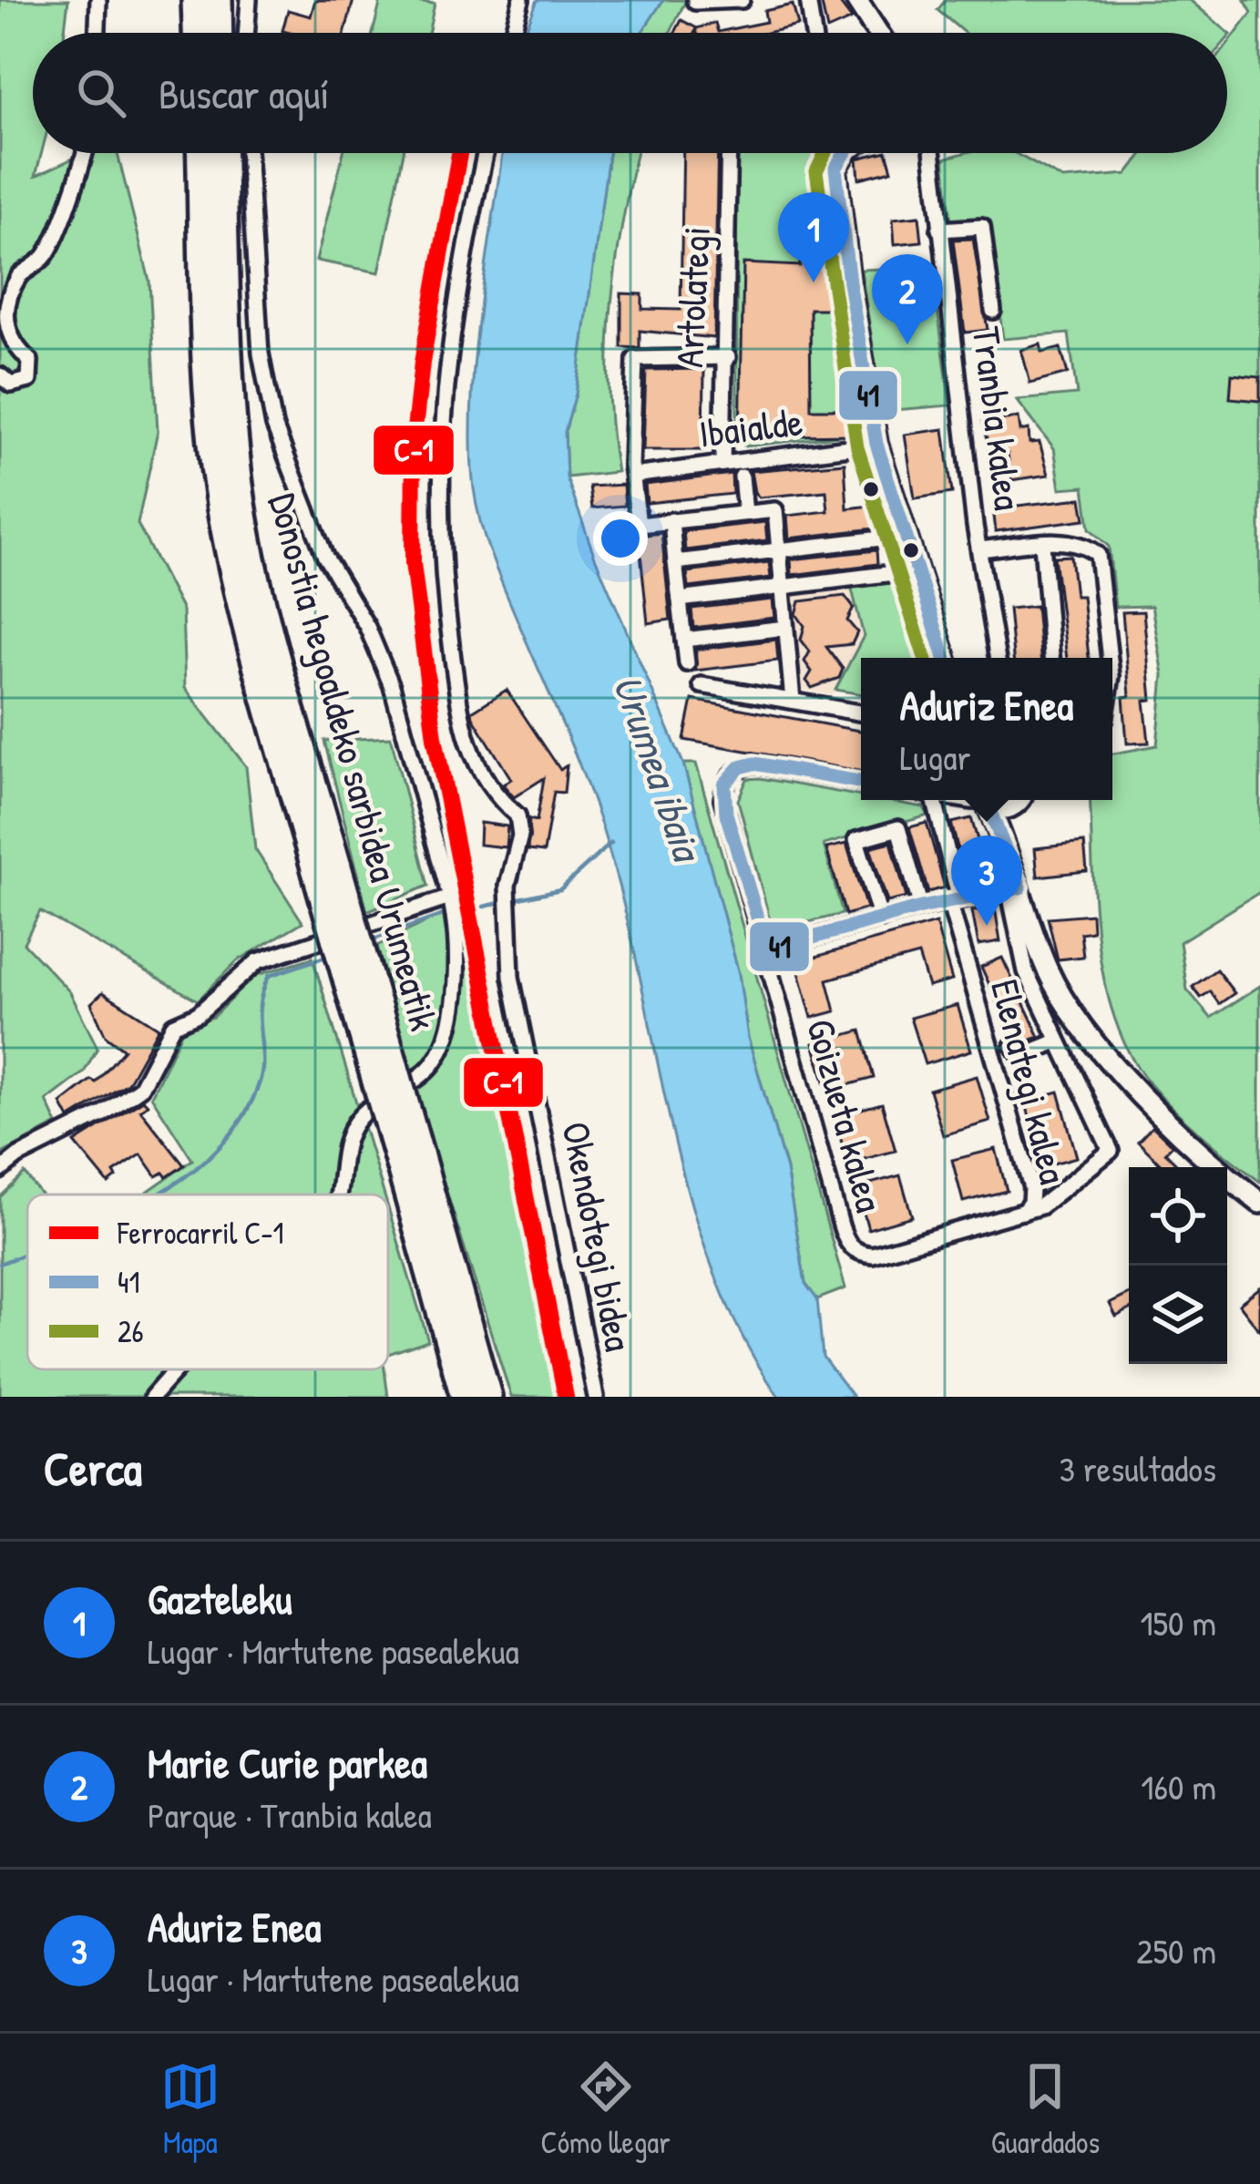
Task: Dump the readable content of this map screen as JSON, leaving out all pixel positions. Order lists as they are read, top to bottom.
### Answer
{
  "streets": {
    "highway": ["Donostia hegoaldeko sarbidea Urumeatik"],
    "street": [
      "Artolategi",
      "Tranbia kalea",
      "Ibaialde",
      "Elenategi kalea",
      "Goizueta kalea",
      "Okendotegi bidea"
    ]
  },
  "crossings": [
    ["Artolategi", "Ibaialde"],
    ["Elenategi kalea", "Goizueta kalea"]
  ],
  "water": ["Urumea ibaia"],
  "lines": ["rail line C-1", "transit line 41", "transit line 26"],
  "legend": ["Ferrocarril C-1", "41", "26"],
  "page": {
    "search": "Buscar aquí",
    "pins": ["1", "2", "3"],
    "popup": ["Aduriz Enea", "Lugar"],
    "heading": ["Cerca", "3 resultados"],
    "list": [
      {
        "mark": "1",
        "name": "Gazteleku",
        "note": "Lugar · Martutene pasealekua",
        "value": "150 m"
      },
      {
        "mark": "2",
        "name": "Marie Curie parkea",
        "note": "Parque · Tranbia kalea",
        "value": "160 m"
      },
      {
        "mark": "3",
        "name": "Aduriz Enea",
        "note": "Lugar · Martutene pasealekua",
        "value": "250 m"
      }
    ],
    "nav": ["Mapa", "Cómo llegar", "Guardados"]
  }
}
